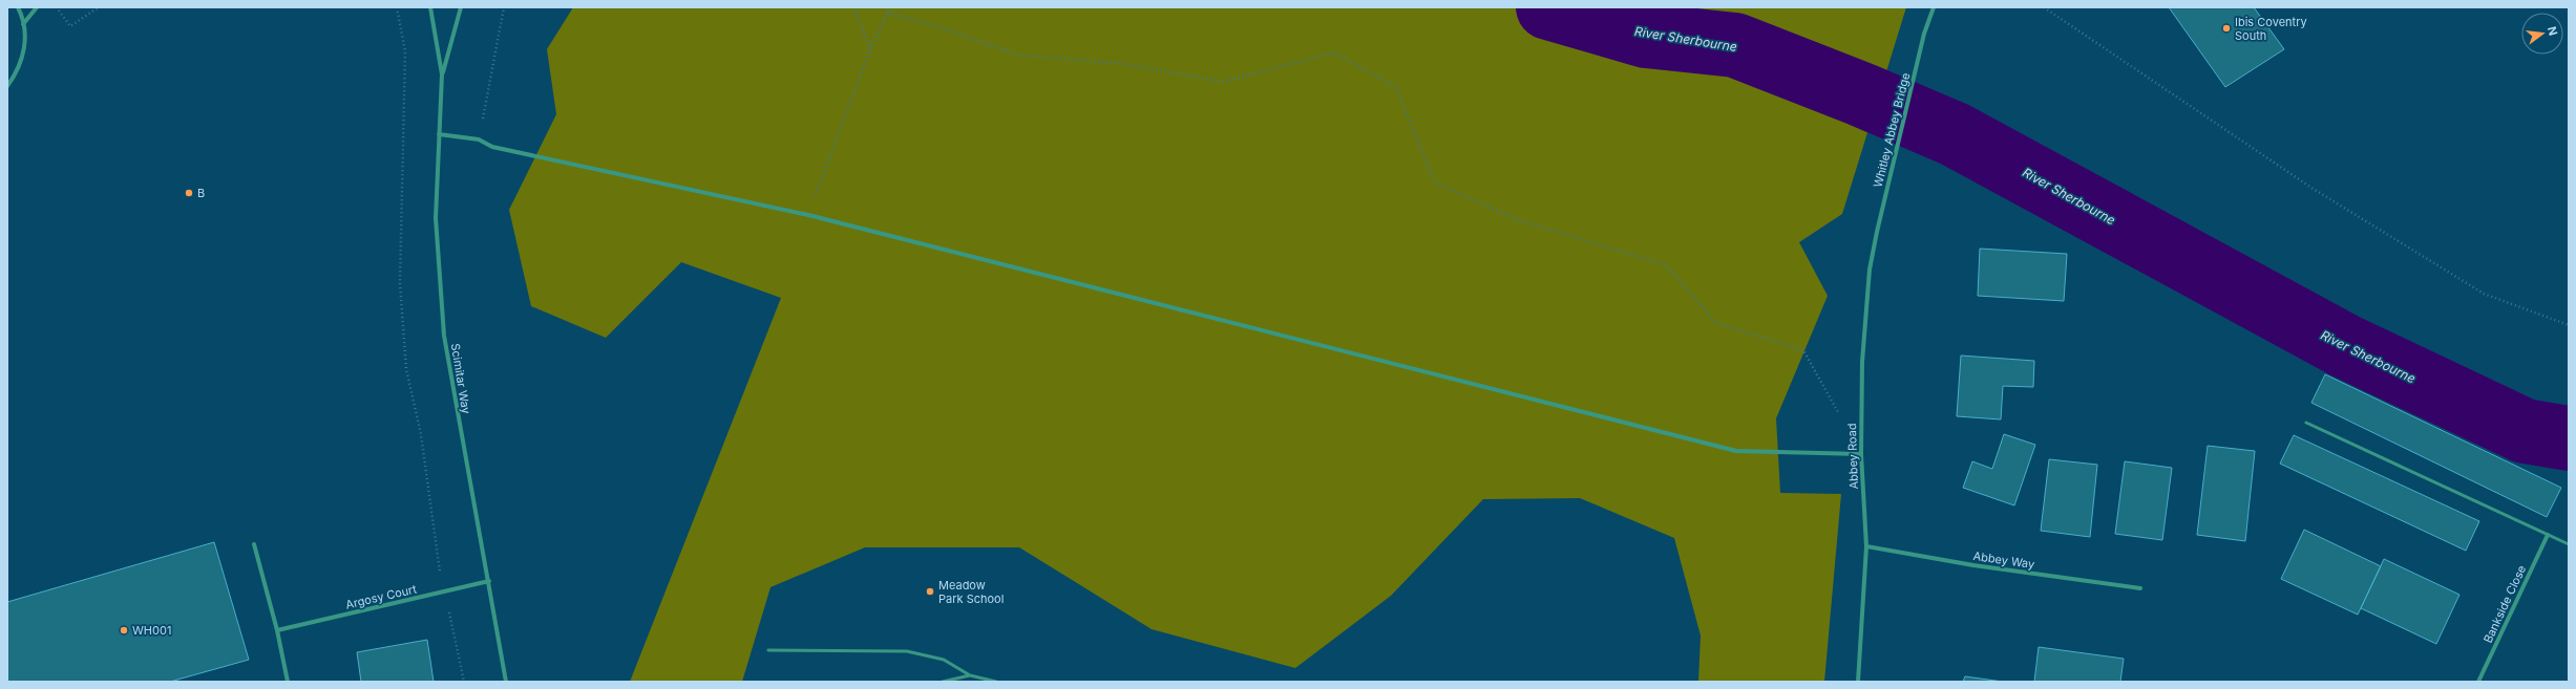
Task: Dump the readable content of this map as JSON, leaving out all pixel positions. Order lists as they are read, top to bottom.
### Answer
{
  "streets": {
    "street": [
      "Whitley Abbey Bridge",
      "Scimitar Way",
      "Abbey Road",
      "Abbey Way",
      "Argosy Court",
      "Bankside Close"
    ]
  },
  "crossings": [
    ["Whitley Abbey Bridge", "Abbey Road"],
    ["Scimitar Way", "Argosy Court"],
    ["Abbey Road", "Abbey Way"]
  ],
  "water": ["River Sherbourne"],
  "places": [
    "Ibis Coventry South",
    "B",
    "Meadow Park School",
    "WH001"
  ],
  "north": "right"
}
